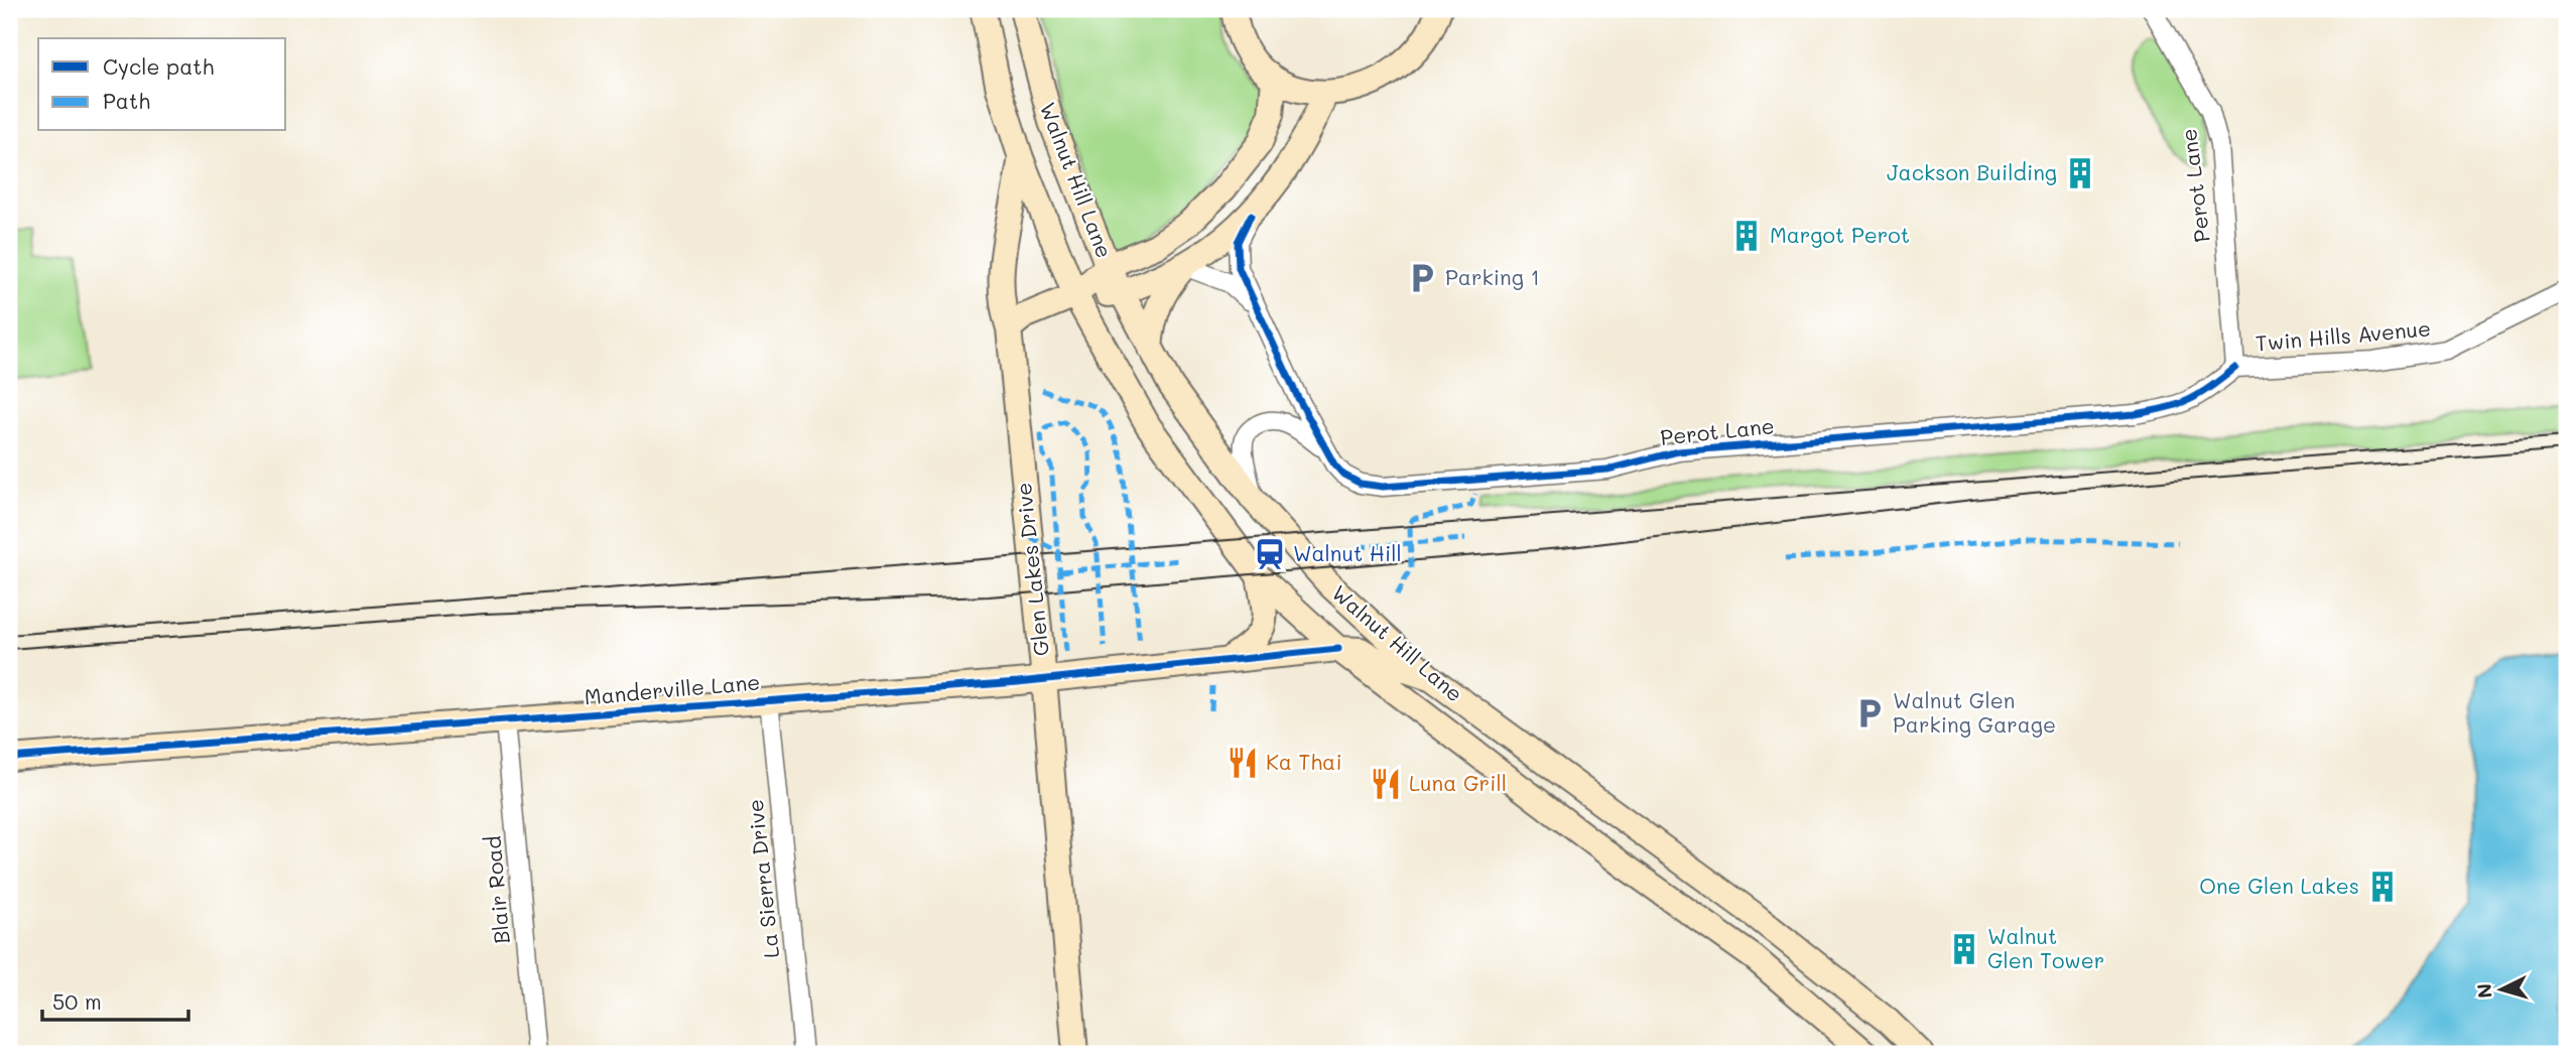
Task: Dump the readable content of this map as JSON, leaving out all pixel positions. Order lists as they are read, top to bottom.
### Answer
{
  "streets": {
    "main road": ["Walnut Hill Lane", "Glen Lakes Drive", "Manderville Lane"],
    "street": [
      "Perot Lane",
      "Twin Hills Avenue",
      "La Sierra Drive",
      "Blair Road"
    ]
  },
  "crossings": [
    ["Walnut Hill Lane", "Glen Lakes Drive"],
    ["Walnut Hill Lane", "Manderville Lane"],
    ["Perot Lane", "Twin Hills Avenue"],
    ["Glen Lakes Drive", "Manderville Lane"],
    ["Manderville Lane", "La Sierra Drive"],
    ["Manderville Lane", "Blair Road"]
  ],
  "places": {
    "building": [
      "Jackson Building",
      "Margot Perot",
      "One Glen Lakes",
      "Walnut Glen Tower"
    ],
    "parking": ["Parking 1", "Walnut Glen Parking Garage"],
    "station": ["Walnut Hill"],
    "restaurant": ["Ka Thai", "Luna Grill"]
  },
  "legend": ["Cycle path", "Path"],
  "scale_bar": "50 m",
  "north": "left"
}
